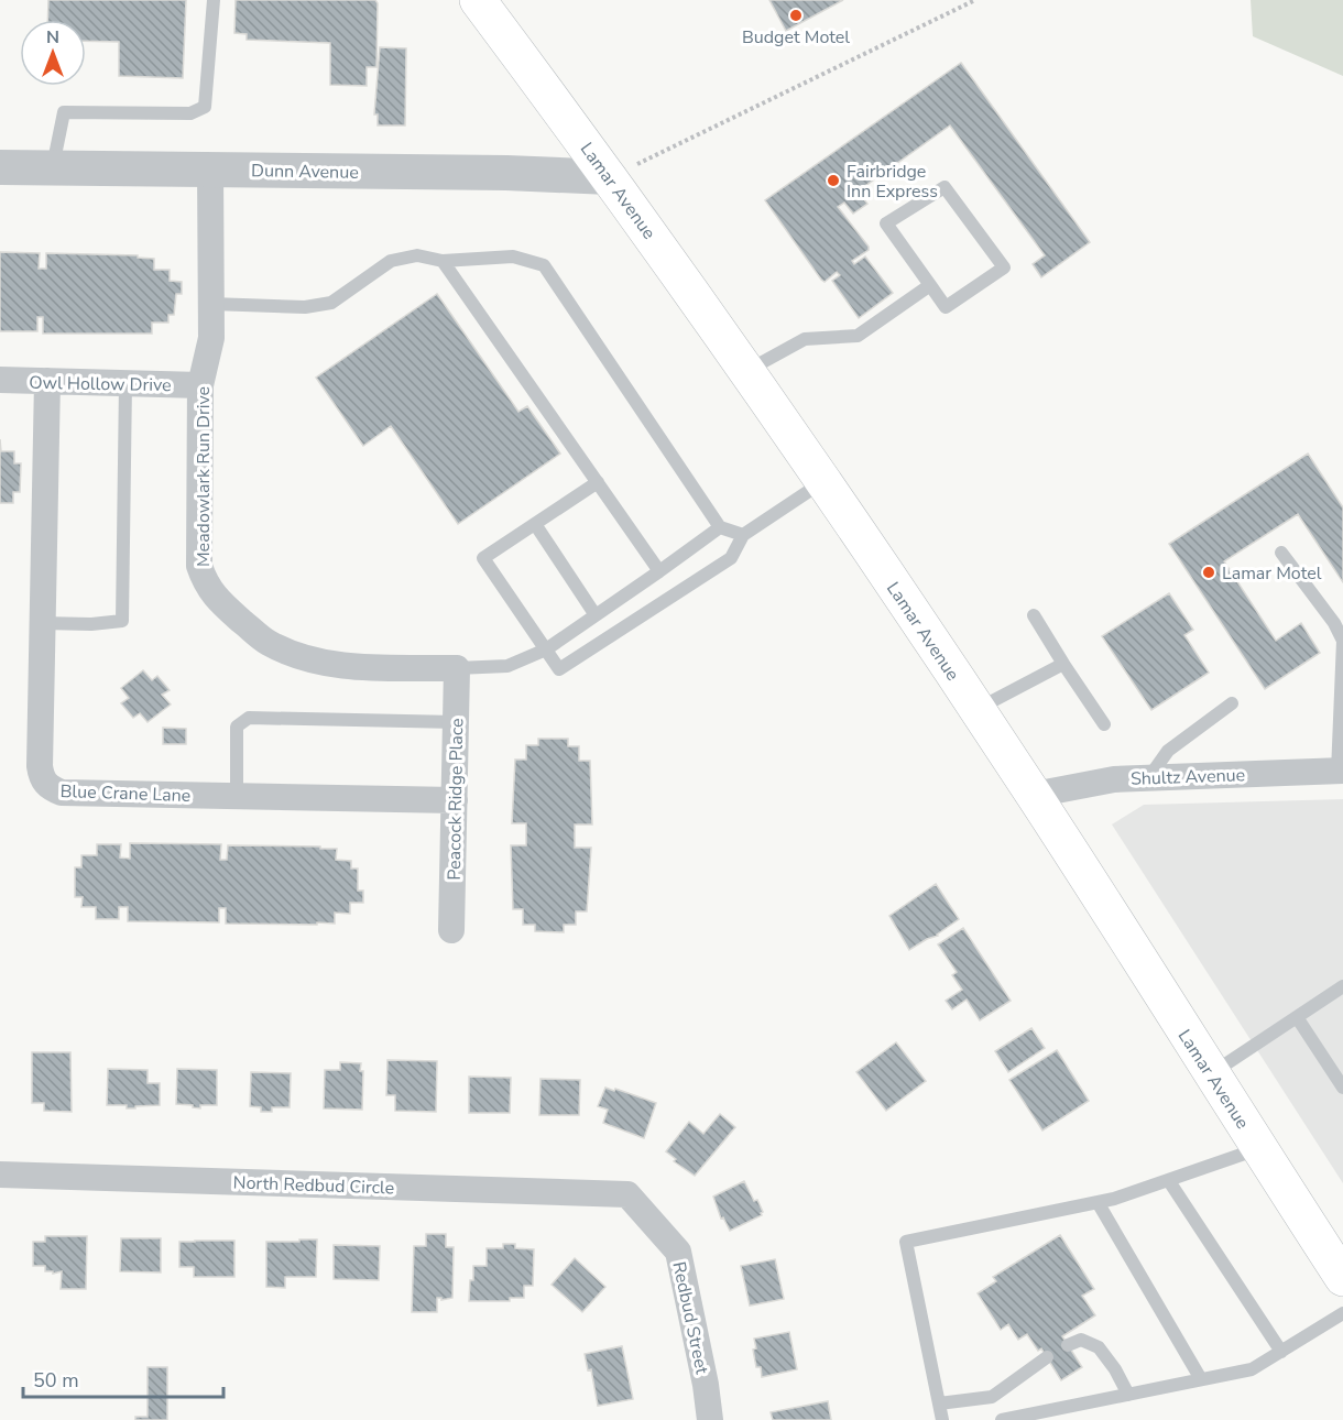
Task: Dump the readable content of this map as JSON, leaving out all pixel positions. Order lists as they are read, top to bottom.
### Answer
{
  "streets": {
    "main road": ["Lamar Avenue"],
    "street": [
      "Dunn Avenue",
      "Owl Hollow Drive",
      "Meadowlark Run Drive",
      "Shultz Avenue",
      "Blue Crane Lane",
      "Peacock Ridge Place",
      "North Redbud Circle",
      "Redbud Street"
    ]
  },
  "crossings": [
    ["Dunn Avenue", "Lamar Avenue"],
    ["Dunn Avenue", "Meadowlark Run Drive"],
    ["Lamar Avenue", "Shultz Avenue"],
    ["Owl Hollow Drive", "Meadowlark Run Drive"],
    ["Owl Hollow Drive", "Blue Crane Lane"],
    ["Meadowlark Run Drive", "Peacock Ridge Place"],
    ["Blue Crane Lane", "Peacock Ridge Place"],
    ["North Redbud Circle", "Redbud Street"]
  ],
  "places": ["Budget Motel", "Fairbridge Inn Express", "Lamar Motel"],
  "scale_bar": "50 m",
  "north": "top"
}
